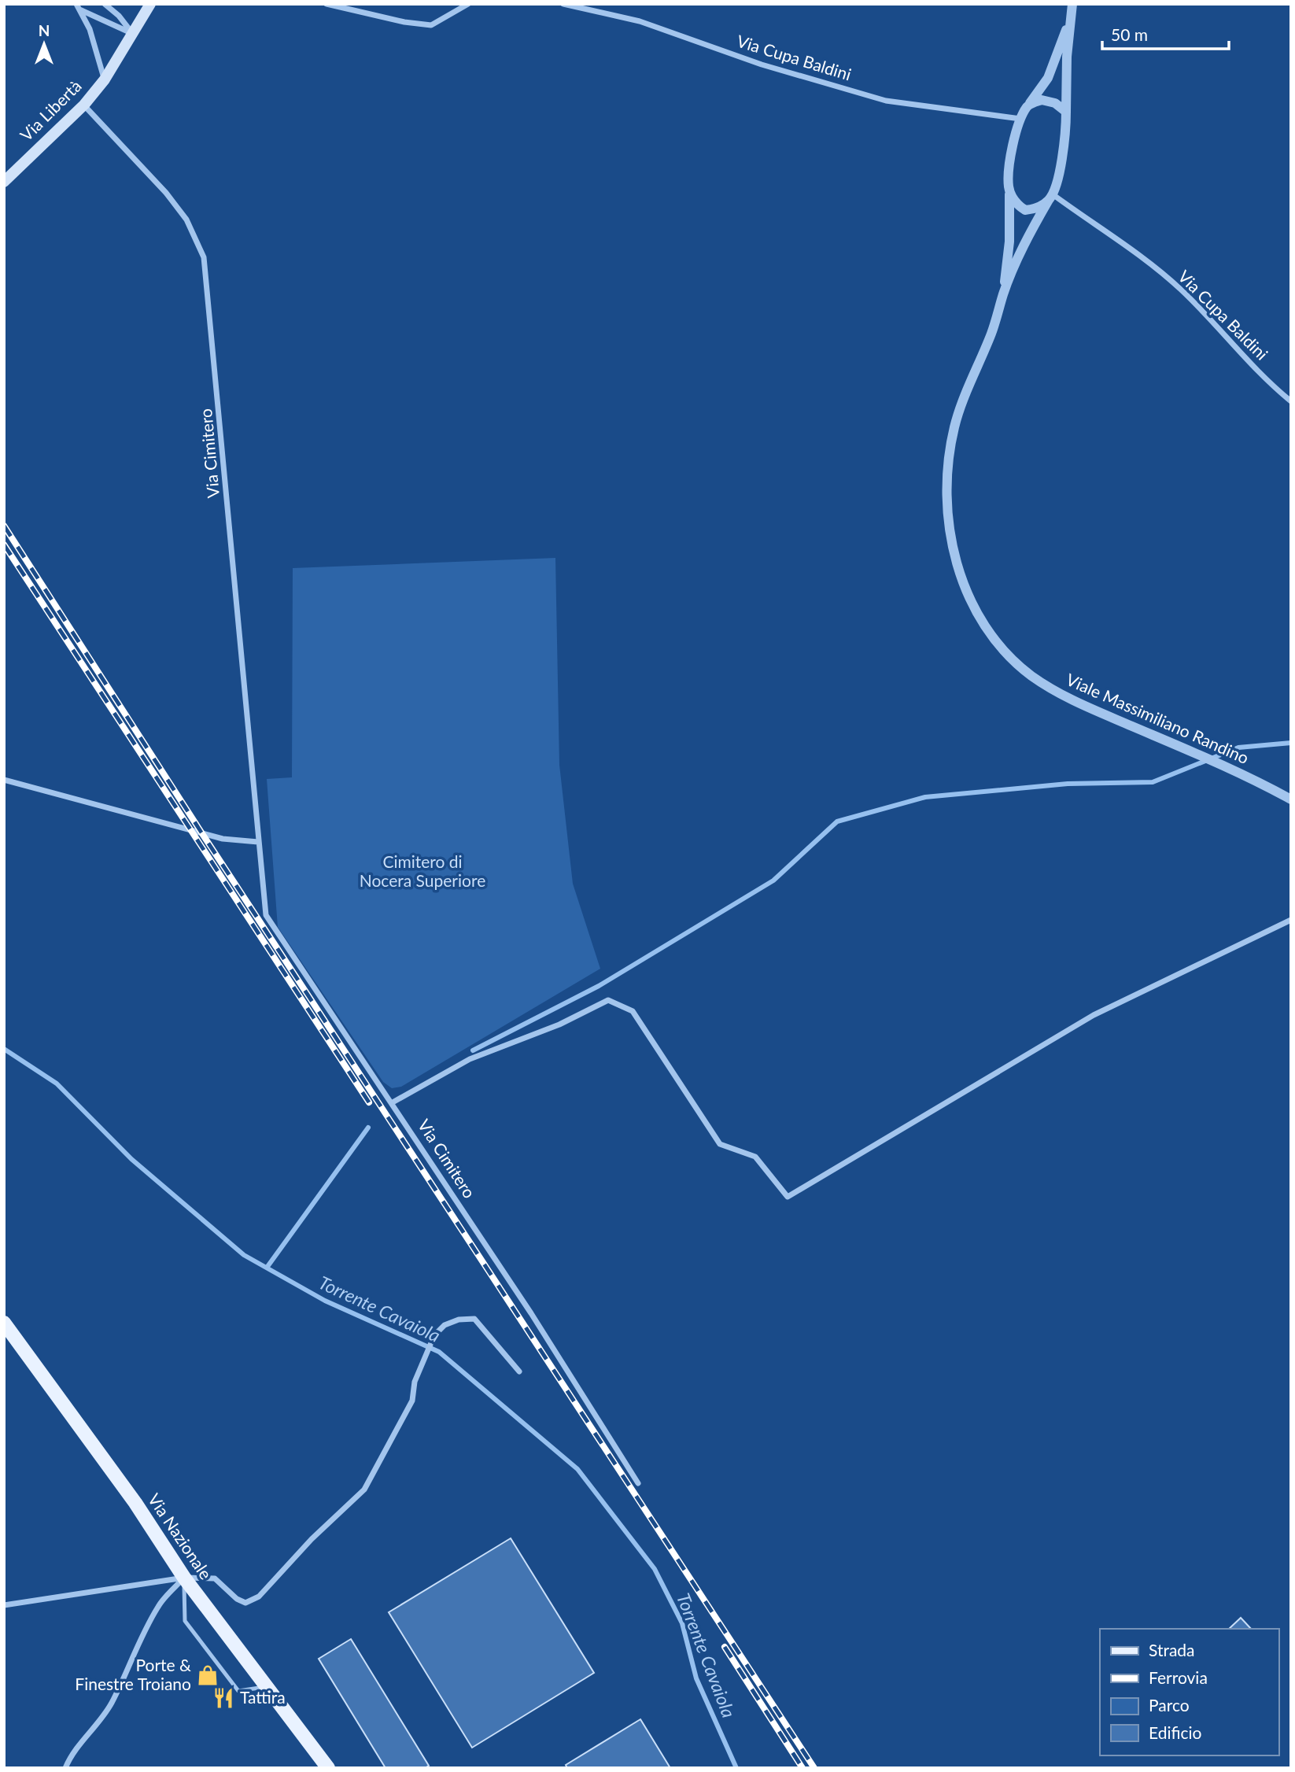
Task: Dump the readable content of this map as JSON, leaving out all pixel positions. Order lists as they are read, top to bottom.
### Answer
{
  "streets": {
    "main road": ["Via Libertà", "Via Nazionale"],
    "street": ["Via Cupa Baldini", "Via Cimitero", "Viale Massimiliano Randino"]
  },
  "crossings": [
    ["Via Libertà", "Via Cimitero"]
  ],
  "water": ["Torrente Cavaiola"],
  "parks": ["Cimitero di Nocera Superiore"],
  "places": {
    "shop": ["Porte & Finestre Troiano"],
    "restaurant": ["Tattira"]
  },
  "legend": [
    "Strada",
    "Ferrovia",
    "Parco",
    "Edificio"
  ],
  "scale_bar": "50 m",
  "north": "top"
}
